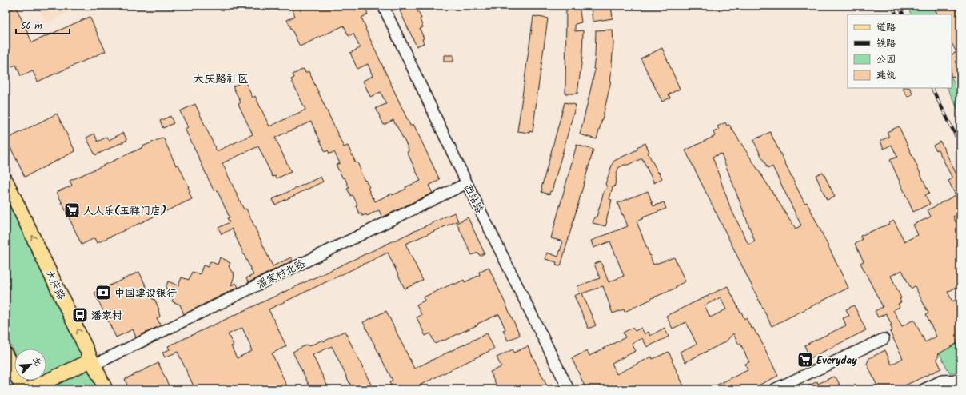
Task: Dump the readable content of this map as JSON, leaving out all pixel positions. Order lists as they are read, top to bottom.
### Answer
{
  "streets": {
    "main road": ["大庆路"],
    "street": ["西站路", "潘家村北路"]
  },
  "crossings": [
    ["西站路", "潘家村北路"],
    ["潘家村北路", "大庆路"]
  ],
  "one_way": ["大庆路"],
  "districts": ["大庆路社区"],
  "places": {
    "supermarket": ["人人乐(玉祥门店)", "Everyday"],
    "bank": ["中国建设银行"],
    "bus stop": ["潘家村"]
  },
  "legend": [
    "道路",
    "铁路",
    "公园",
    "建筑"
  ],
  "scale_bar": "50 m",
  "north": "top right"
}
